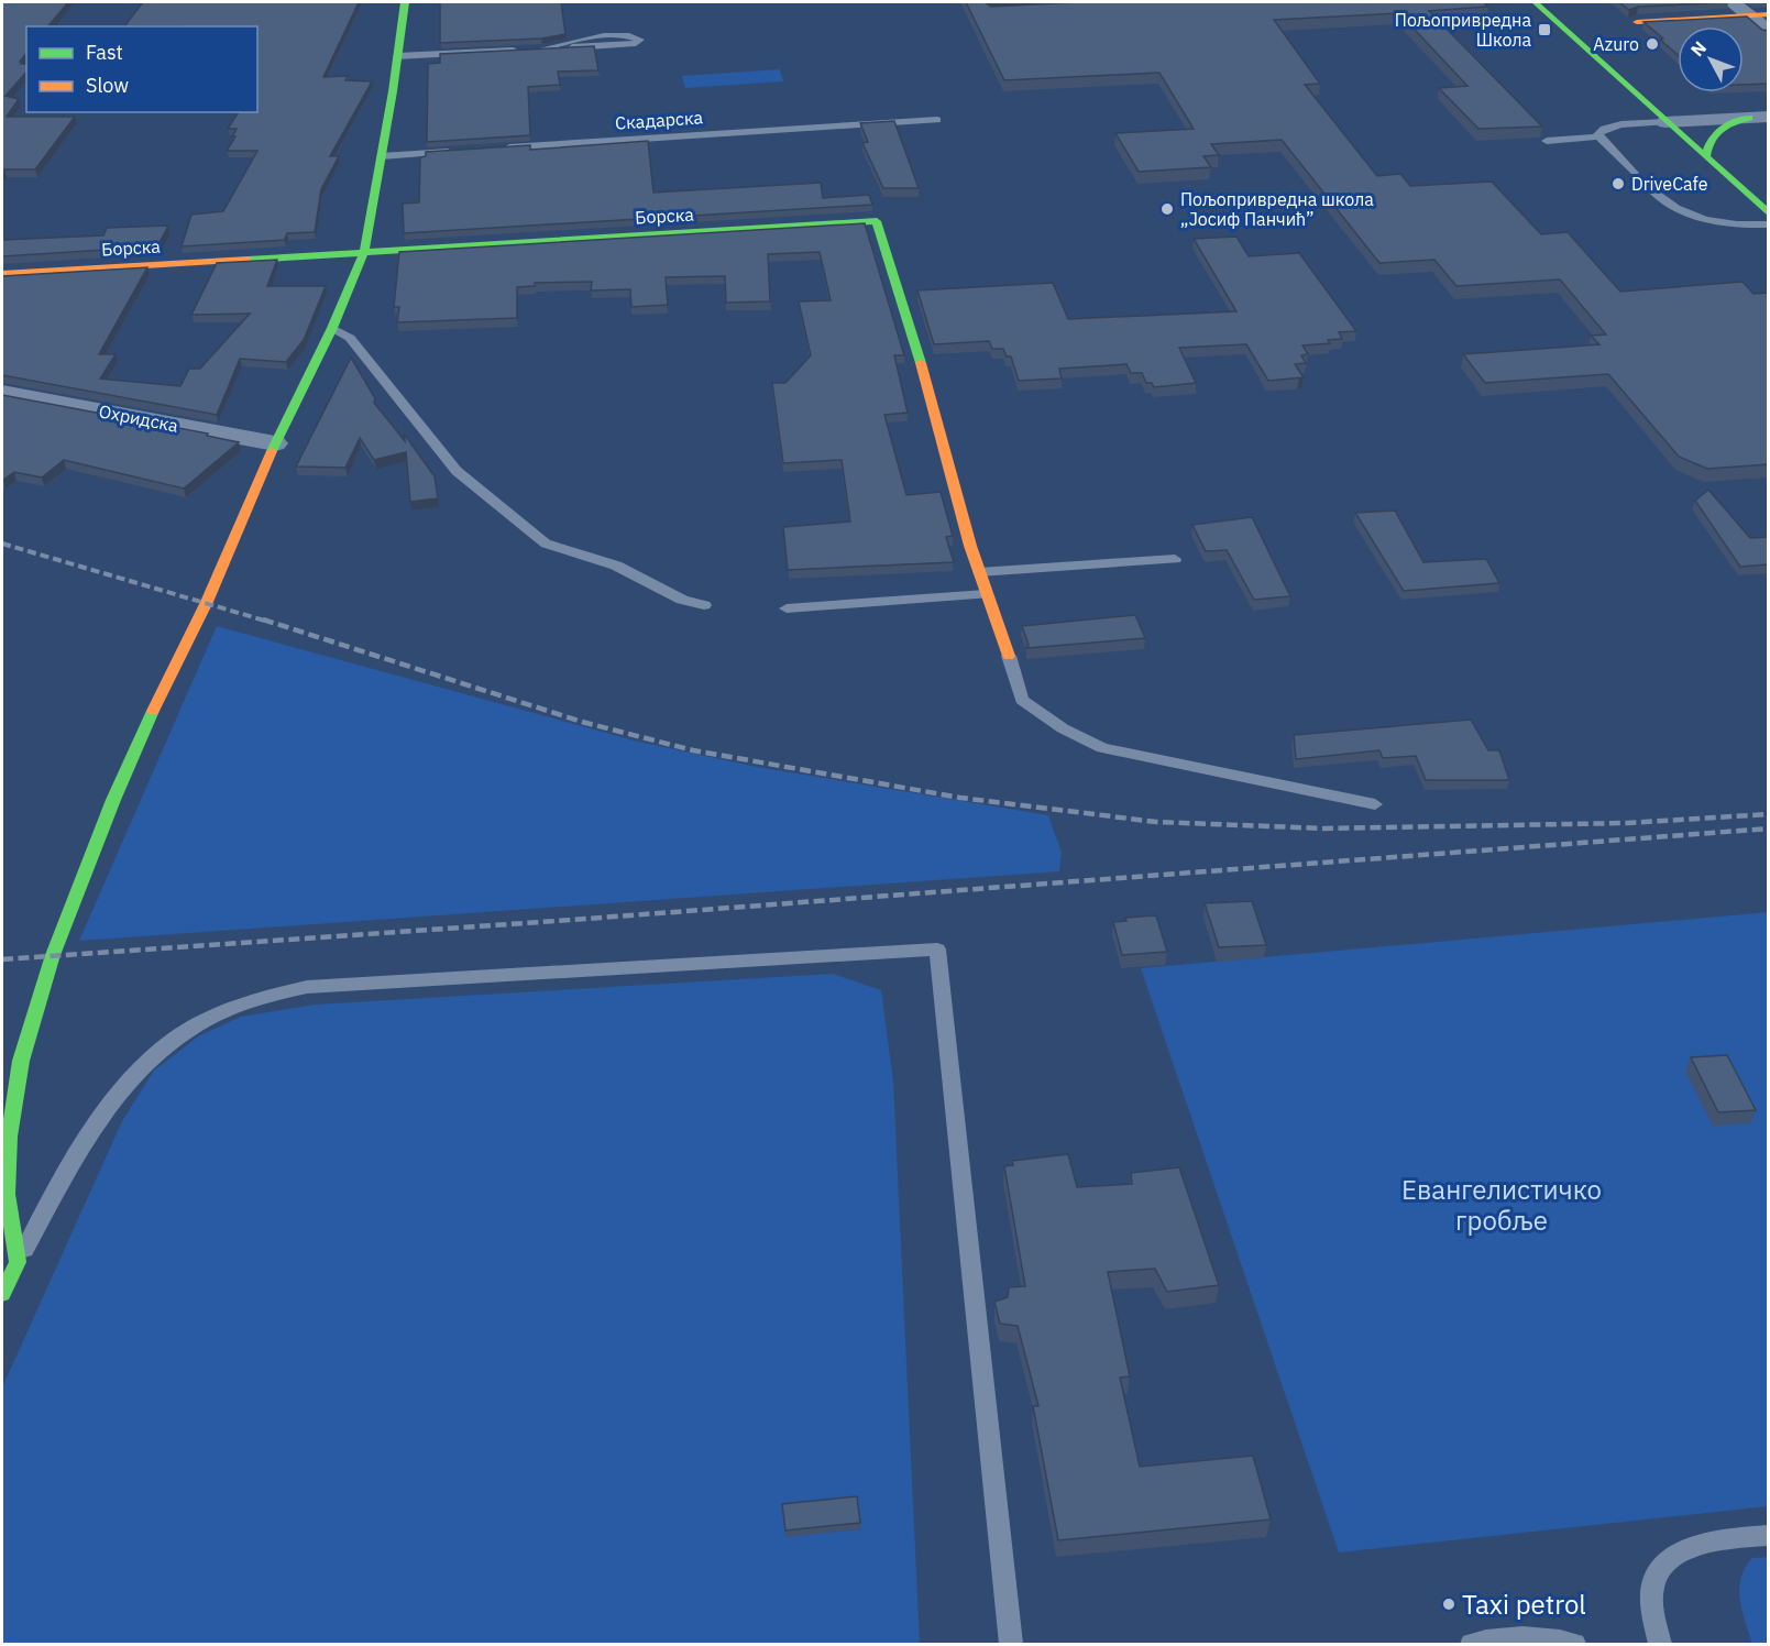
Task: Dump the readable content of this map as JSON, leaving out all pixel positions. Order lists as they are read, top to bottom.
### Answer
{
  "streets": {
    "street": ["Борска", "Охридска"],
    "lane": ["Скадарска"]
  },
  "parks": ["Евангелистичко гробље"],
  "places": {
    "transit": ["Пољопривредна Школа"],
    "other": [
      "Azuro",
      "DriveCafe",
      "Пољопривредна школа „Јосиф Панчић”",
      "Taxi petrol"
    ]
  },
  "legend": ["Fast", "Slow"],
  "north": "top left"
}
